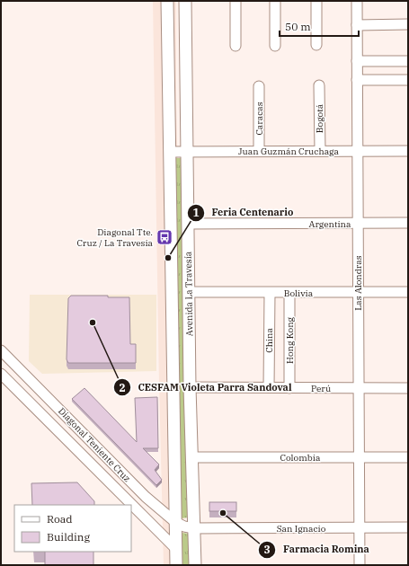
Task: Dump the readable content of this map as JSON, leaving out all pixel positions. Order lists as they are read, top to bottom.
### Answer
{
  "streets": {
    "street": [
      "Caracas",
      "Bogotá",
      "Juan Guzmán Cruchaga",
      "Argentina",
      "Las Alondras",
      "Bolivia",
      "Avenida La Travesía",
      "China",
      "Hong Kong",
      "Perú",
      "Diagonal Teniente Cruz",
      "Colombia",
      "San Ignacio"
    ]
  },
  "crossings": [
    ["Caracas", "Juan Guzmán Cruchaga"],
    ["Bogotá", "Juan Guzmán Cruchaga"],
    ["Juan Guzmán Cruchaga", "Las Alondras"],
    ["Juan Guzmán Cruchaga", "Avenida La Travesía"],
    ["Argentina", "Las Alondras"],
    ["Argentina", "Avenida La Travesía"],
    ["Las Alondras", "Bolivia"],
    ["Las Alondras", "Perú"],
    ["Las Alondras", "Colombia"],
    ["Las Alondras", "San Ignacio"],
    ["Bolivia", "Avenida La Travesía"],
    ["Bolivia", "China"],
    ["Bolivia", "Hong Kong"],
    ["Avenida La Travesía", "Perú"],
    ["Avenida La Travesía", "Diagonal Teniente Cruz"],
    ["Avenida La Travesía", "Colombia"],
    ["Avenida La Travesía", "San Ignacio"],
    ["China", "Perú"],
    ["Hong Kong", "Perú"],
    ["Diagonal Teniente Cruz", "San Ignacio"]
  ],
  "places": {
    "bus stop": ["Diagonal Tte. Cruz / La Travesia"],
    "other": ["Feria Centenario", "CESFAM Violeta Parra Sandoval", "Farmacia Romina"]
  },
  "legend": ["Road", "Building"],
  "scale_bar": "50 m"
}
